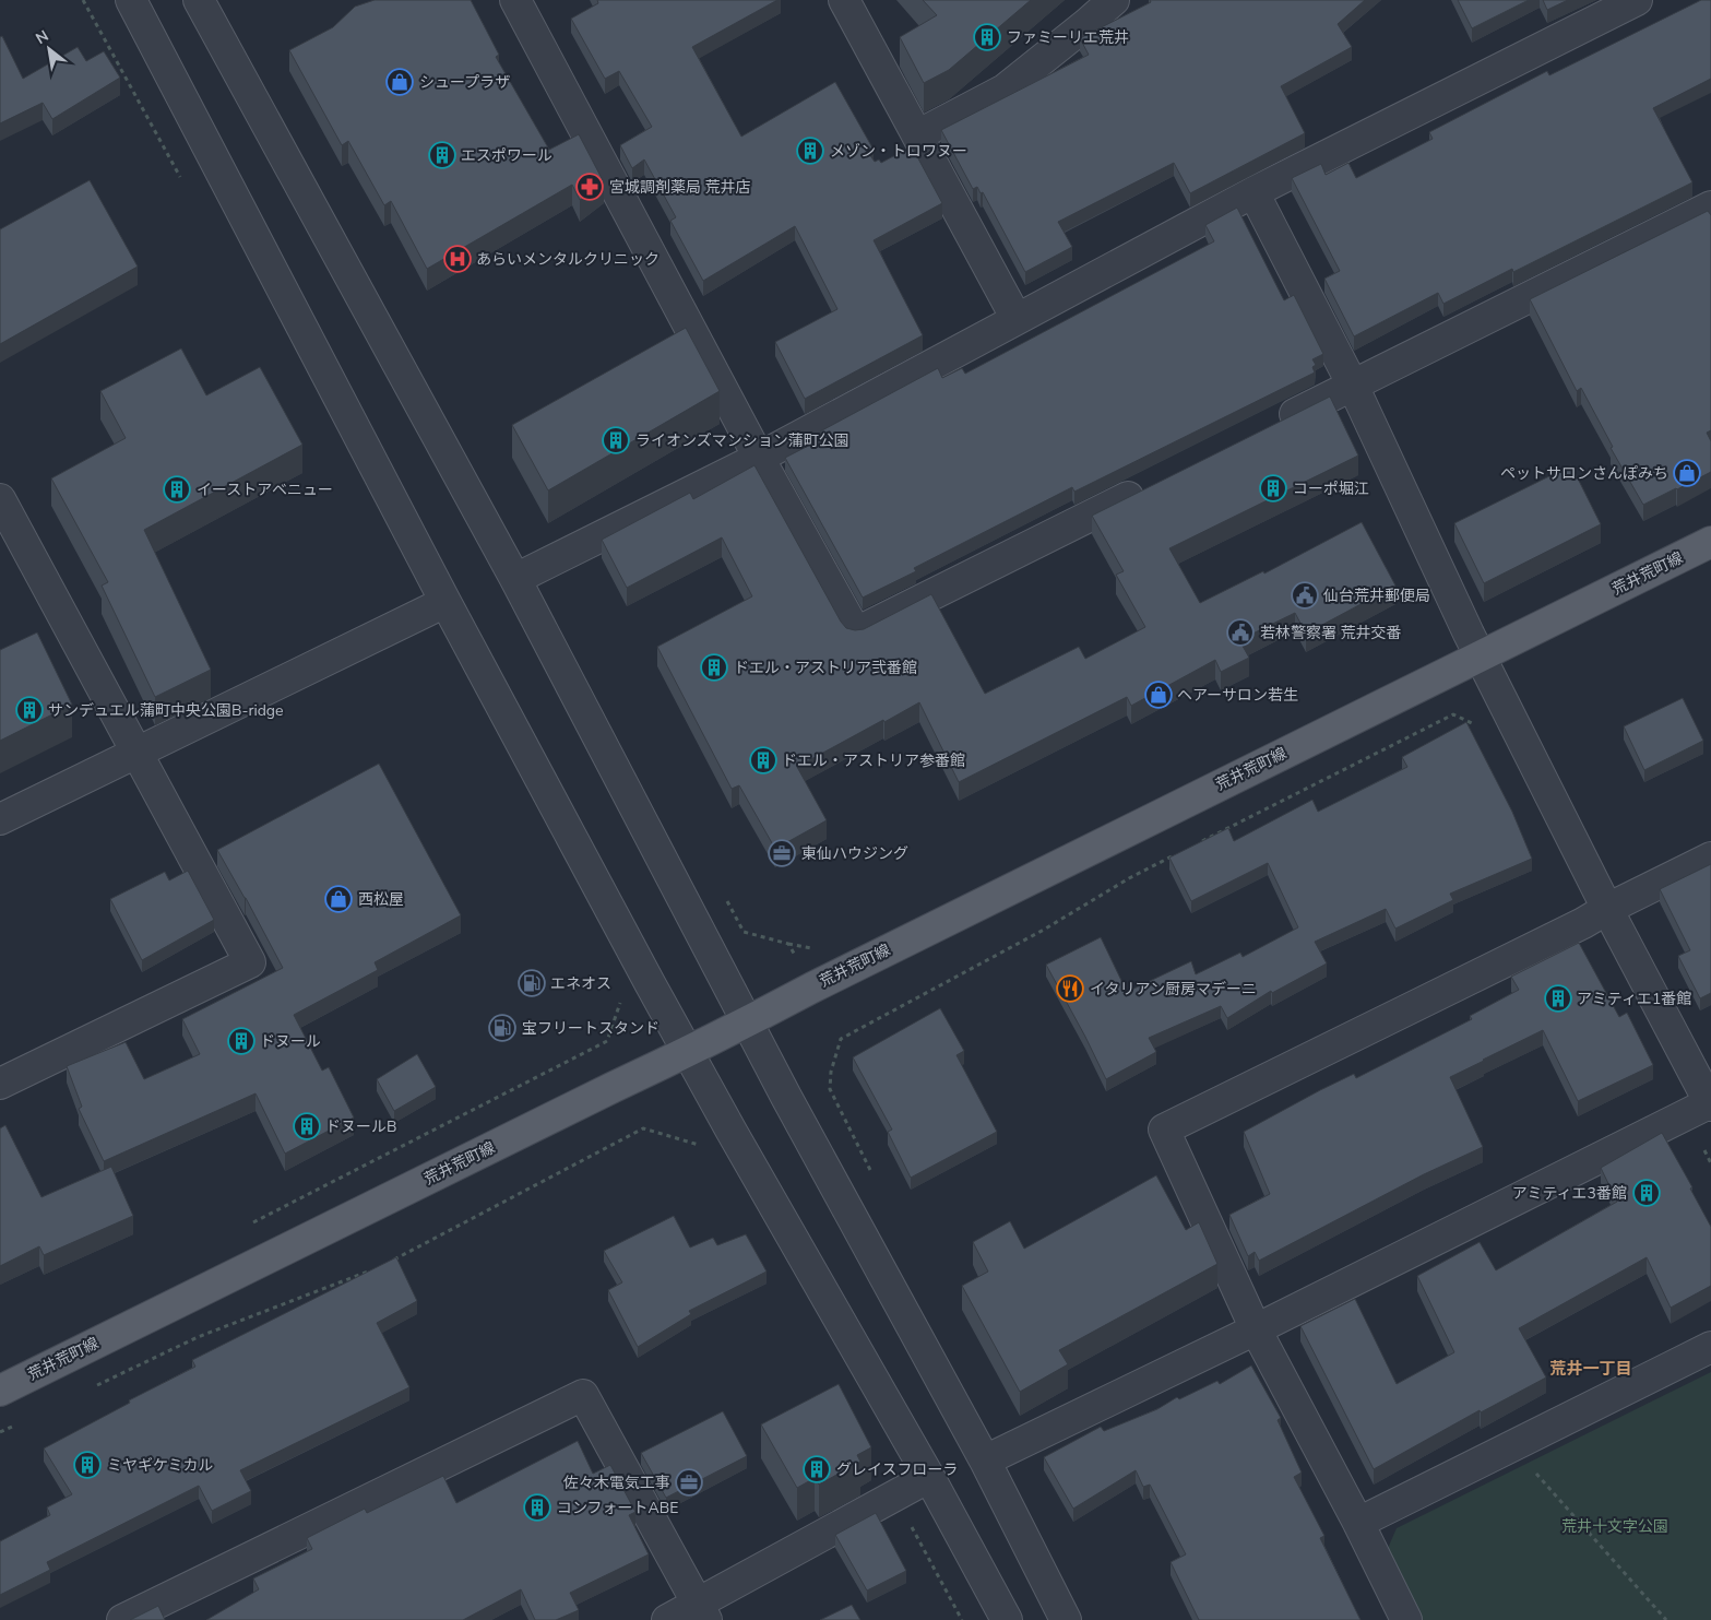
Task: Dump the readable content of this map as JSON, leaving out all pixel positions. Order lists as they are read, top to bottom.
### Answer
{
  "streets": {
    "main road": ["荒井荒町線"]
  },
  "districts": ["荒井一丁目"],
  "parks": ["荒井十文字公園"],
  "places": {
    "building": [
      "ファミーリエ荒井",
      "メゾン・トロワヌー",
      "エスポワール",
      "ライオンズマンション蒲町公園",
      "コーポ堀江",
      "イーストアベニュー",
      "ドエル・アストリア弐番館",
      "サンデュエル蒲町中央公園B-ridge",
      "ドエル・アストリア参番館",
      "アミティエ1番館",
      "ドヌール",
      "ドヌールB",
      "アミティエ3番館",
      "ミヤギケミカル",
      "グレイスフローラ",
      "コンフォートABE"
    ],
    "shop": [
      "シュープラザ",
      "ペットサロンさんぽみち",
      "ヘアーサロン若生",
      "西松屋"
    ],
    "pharmacy": ["宮城調剤薬局 荒井店"],
    "hospital": ["あらいメンタルクリニック"],
    "public building": ["仙台荒井郵便局", "若林警察署 荒井交番"],
    "office": ["東仙ハウジング", "佐々木電気工事"],
    "fuel station": ["エネオス", "宝フリートスタンド"],
    "restaurant": ["イタリアン厨房マデーニ"]
  },
  "north": "top left"
}
